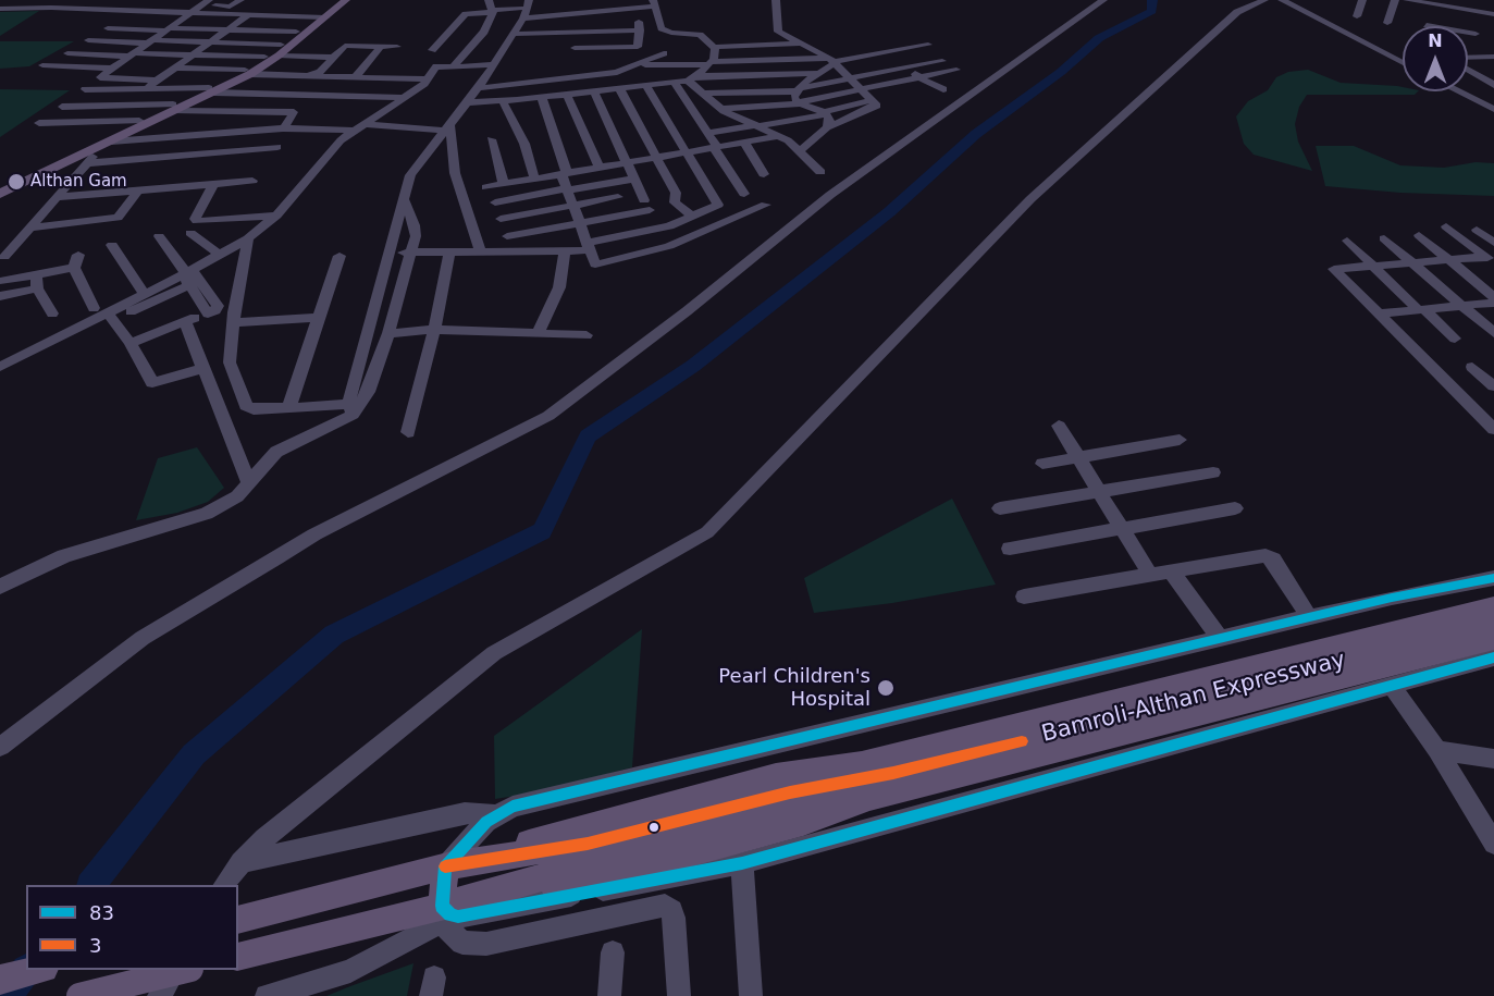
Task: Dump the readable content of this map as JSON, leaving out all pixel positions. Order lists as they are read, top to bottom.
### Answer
{
  "streets": {
    "main road": ["Bamroli-Althan Expressway"]
  },
  "places": ["Althan Gam", "Pearl Children's Hospital"],
  "lines": ["transit line 83", "transit line 3"],
  "legend": ["83", "3"],
  "north": "top"
}
